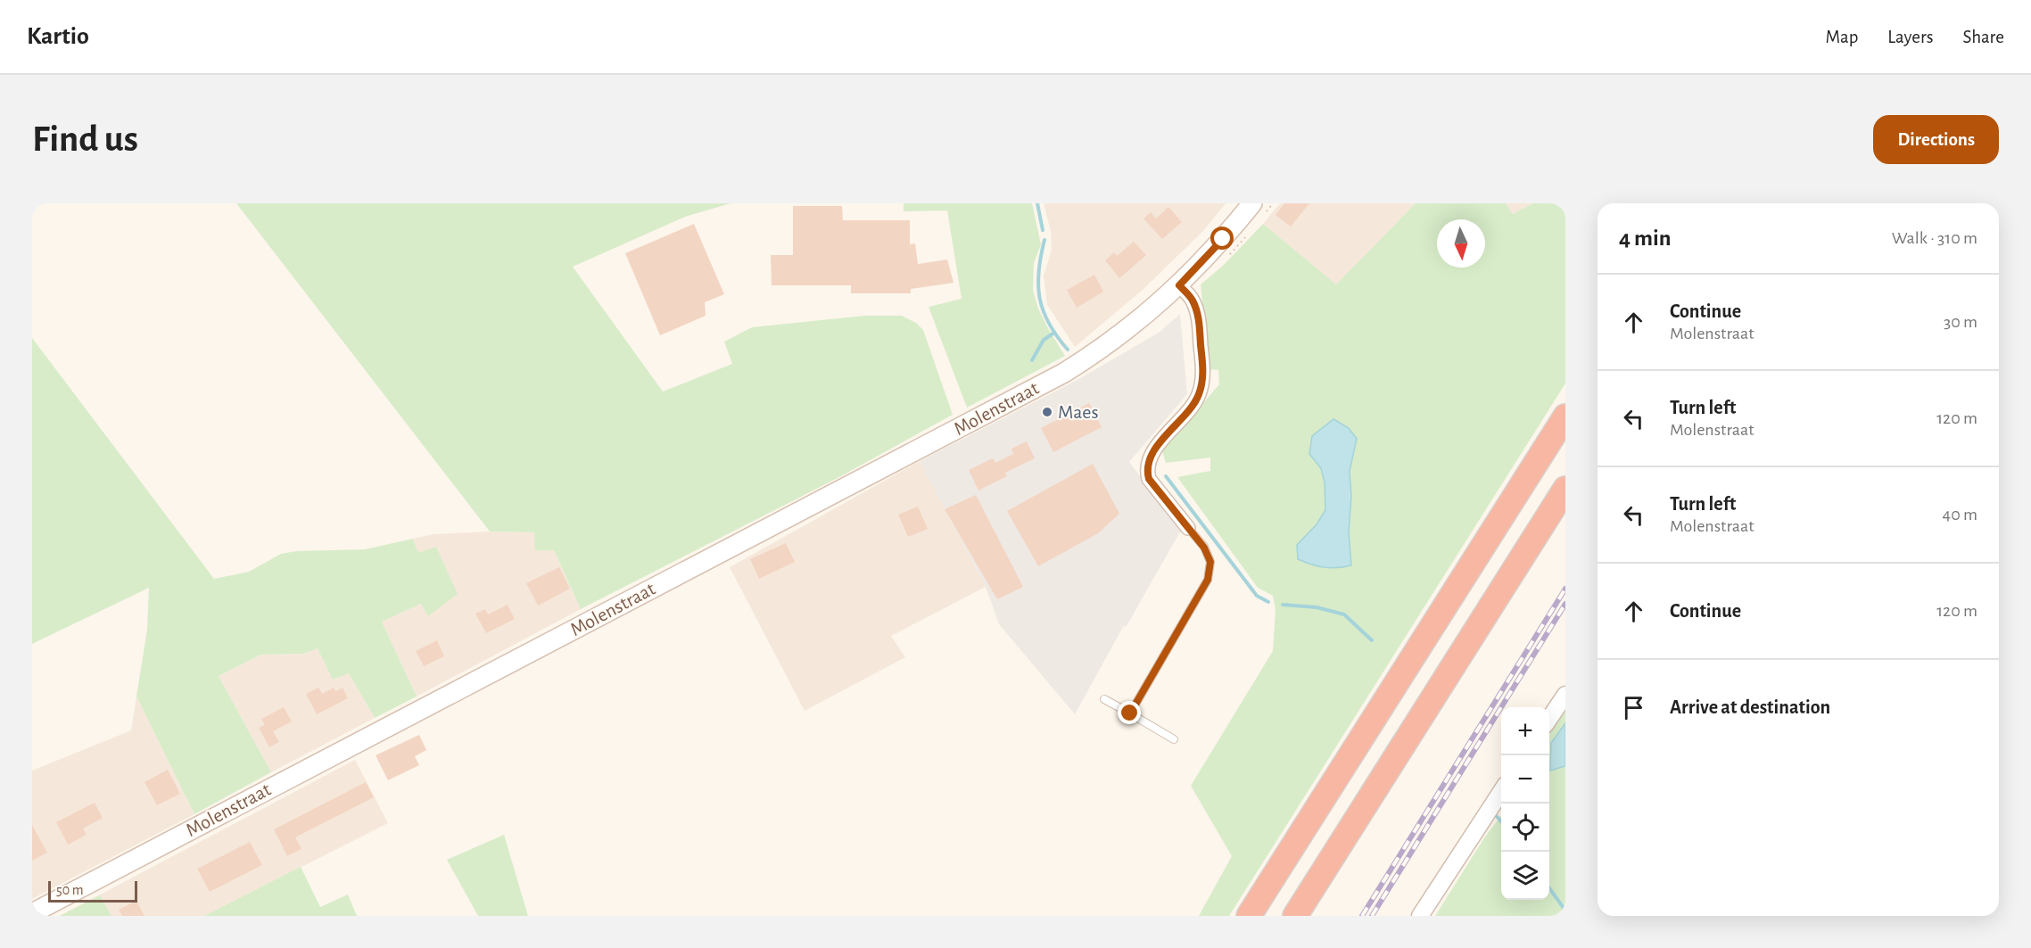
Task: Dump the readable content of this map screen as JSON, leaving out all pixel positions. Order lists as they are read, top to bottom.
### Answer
{
  "streets": {
    "main road": ["Molenstraat"]
  },
  "places": ["Maes"],
  "scale_bar": "50 m",
  "north": "bottom",
  "page": {
    "header": "Kartio",
    "nav": ["Map", "Layers", "Share"],
    "buttons": "Directions",
    "title": "Find us",
    "heading": ["4 min", "Walk · 310 m"],
    "list": [
      ["Continue", "Molenstraat", "30 m"],
      ["Turn left", "Molenstraat", "120 m"],
      ["Turn left", "Molenstraat", "40 m"],
      ["Continue", "120 m"],
      "Arrive at destination"
    ],
    "map_buttons": ["+", "−"],
    "scale": "50 m"
  }
}
